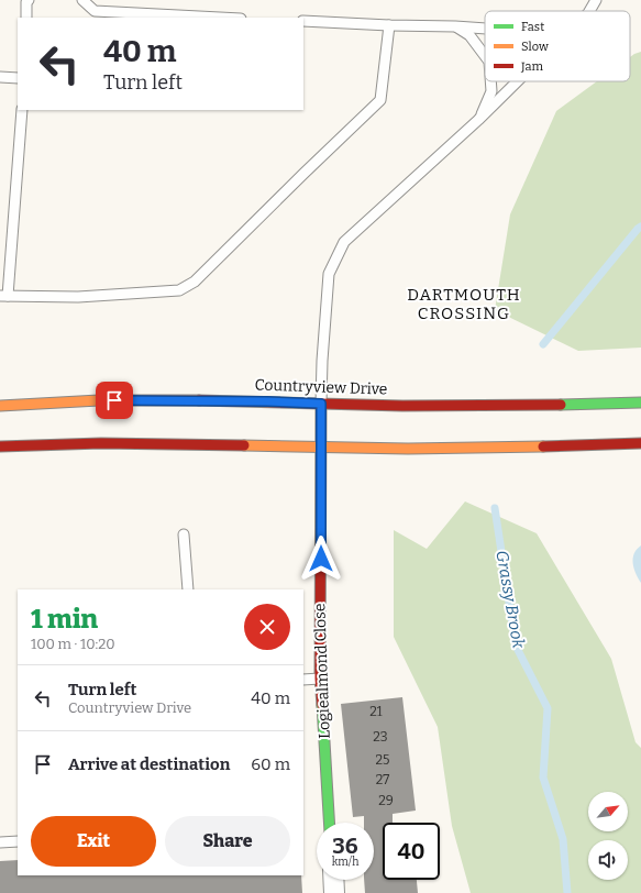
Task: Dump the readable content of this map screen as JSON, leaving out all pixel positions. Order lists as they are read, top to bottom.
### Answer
{
  "streets": {
    "street": ["Countryview Drive", "Logiealmond Close"]
  },
  "crossings": [
    ["Countryview Drive", "Logiealmond Close"]
  ],
  "districts": ["DARTMOUTH CROSSING"],
  "water": ["Grassy Brook"],
  "house_numbers": [
    "21",
    "23",
    "25",
    "27",
    "29"
  ],
  "legend": ["Fast", "Slow", "Jam"],
  "north": "top right",
  "page": {
    "turn": ["40 m", "Turn left"],
    "heading": ["1 min", "100 m · 10:20"],
    "list": [
      {
        "name": "Turn left",
        "note": "Countryview Drive",
        "value": "40 m"
      },
      {
        "name": "Arrive at destination",
        "value": "60 m"
      }
    ],
    "buttons": ["Exit", "Share"],
    "speed": "36 km/h",
    "limit": "40"
  }
}
